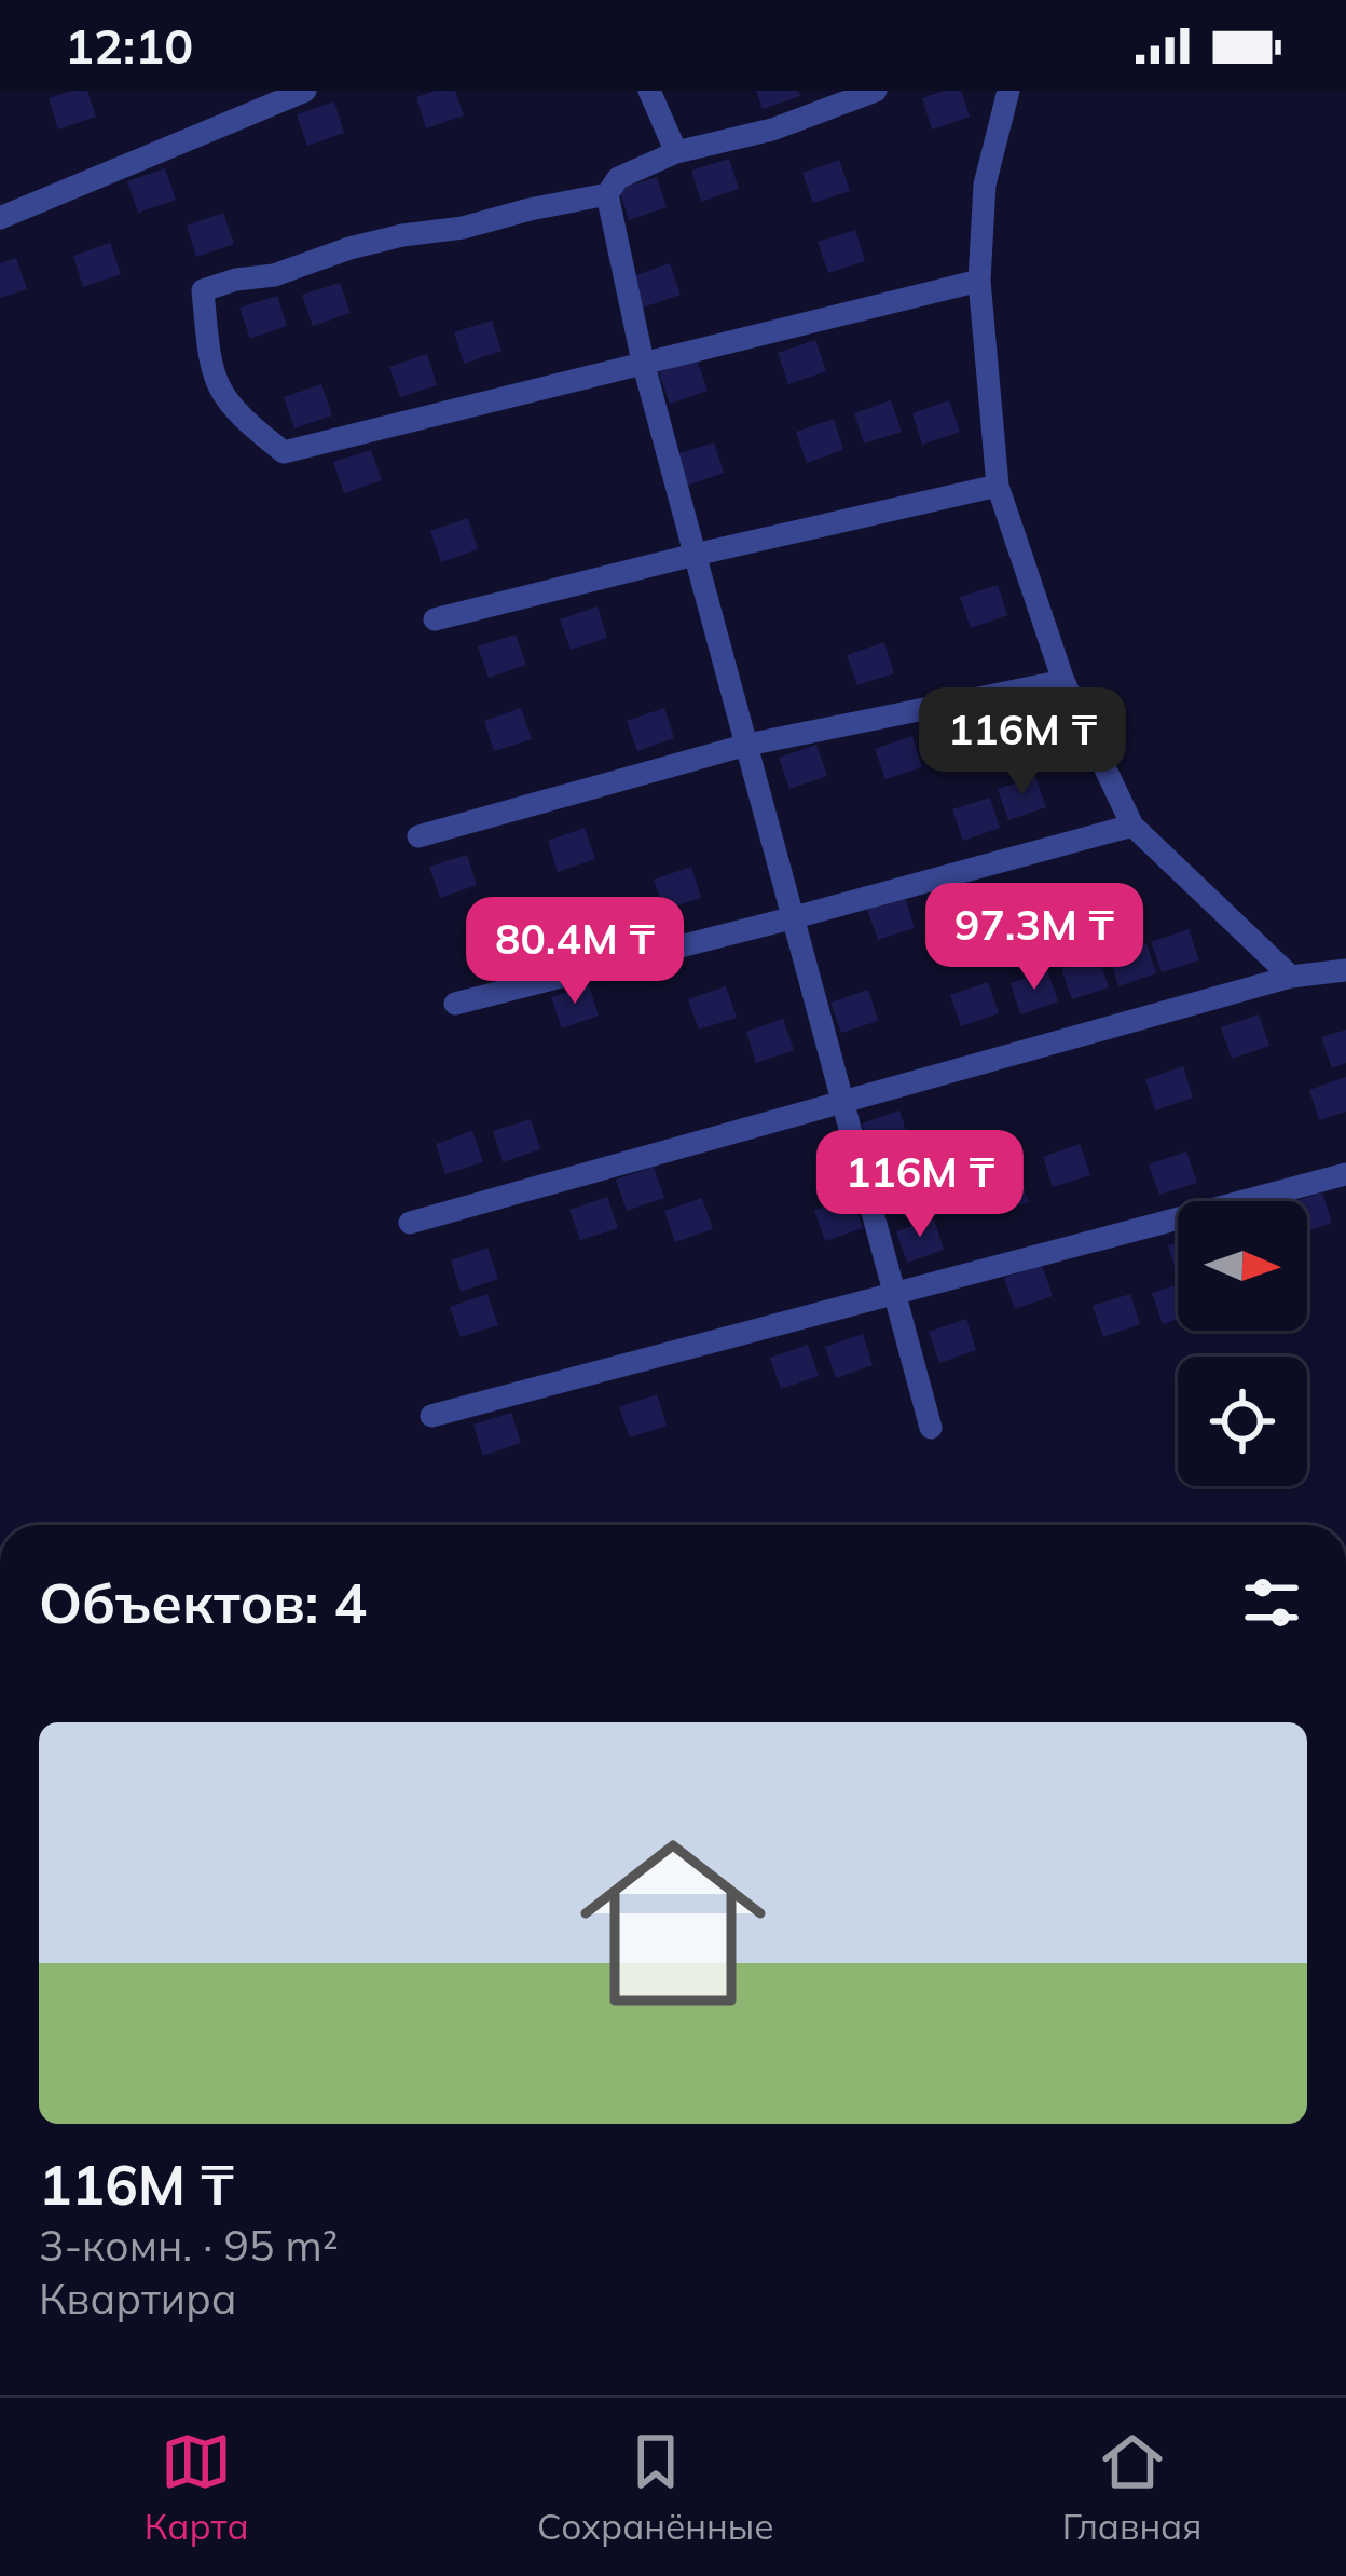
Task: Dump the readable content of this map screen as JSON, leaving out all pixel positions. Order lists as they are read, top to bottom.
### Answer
{
  "north": "right",
  "page": {
    "status": "12:10",
    "price": [
      "116M ₸",
      "97.3M ₸",
      "80.4M ₸",
      "116M ₸"
    ],
    "heading": "Объектов: 4",
    "list": [
      {
        "name": "116M ₸",
        "note": "3-комн. · 95 m² · Квартира"
      }
    ],
    "tabs": ["Карта", "Сохранённые", "Главная"]
  }
}
